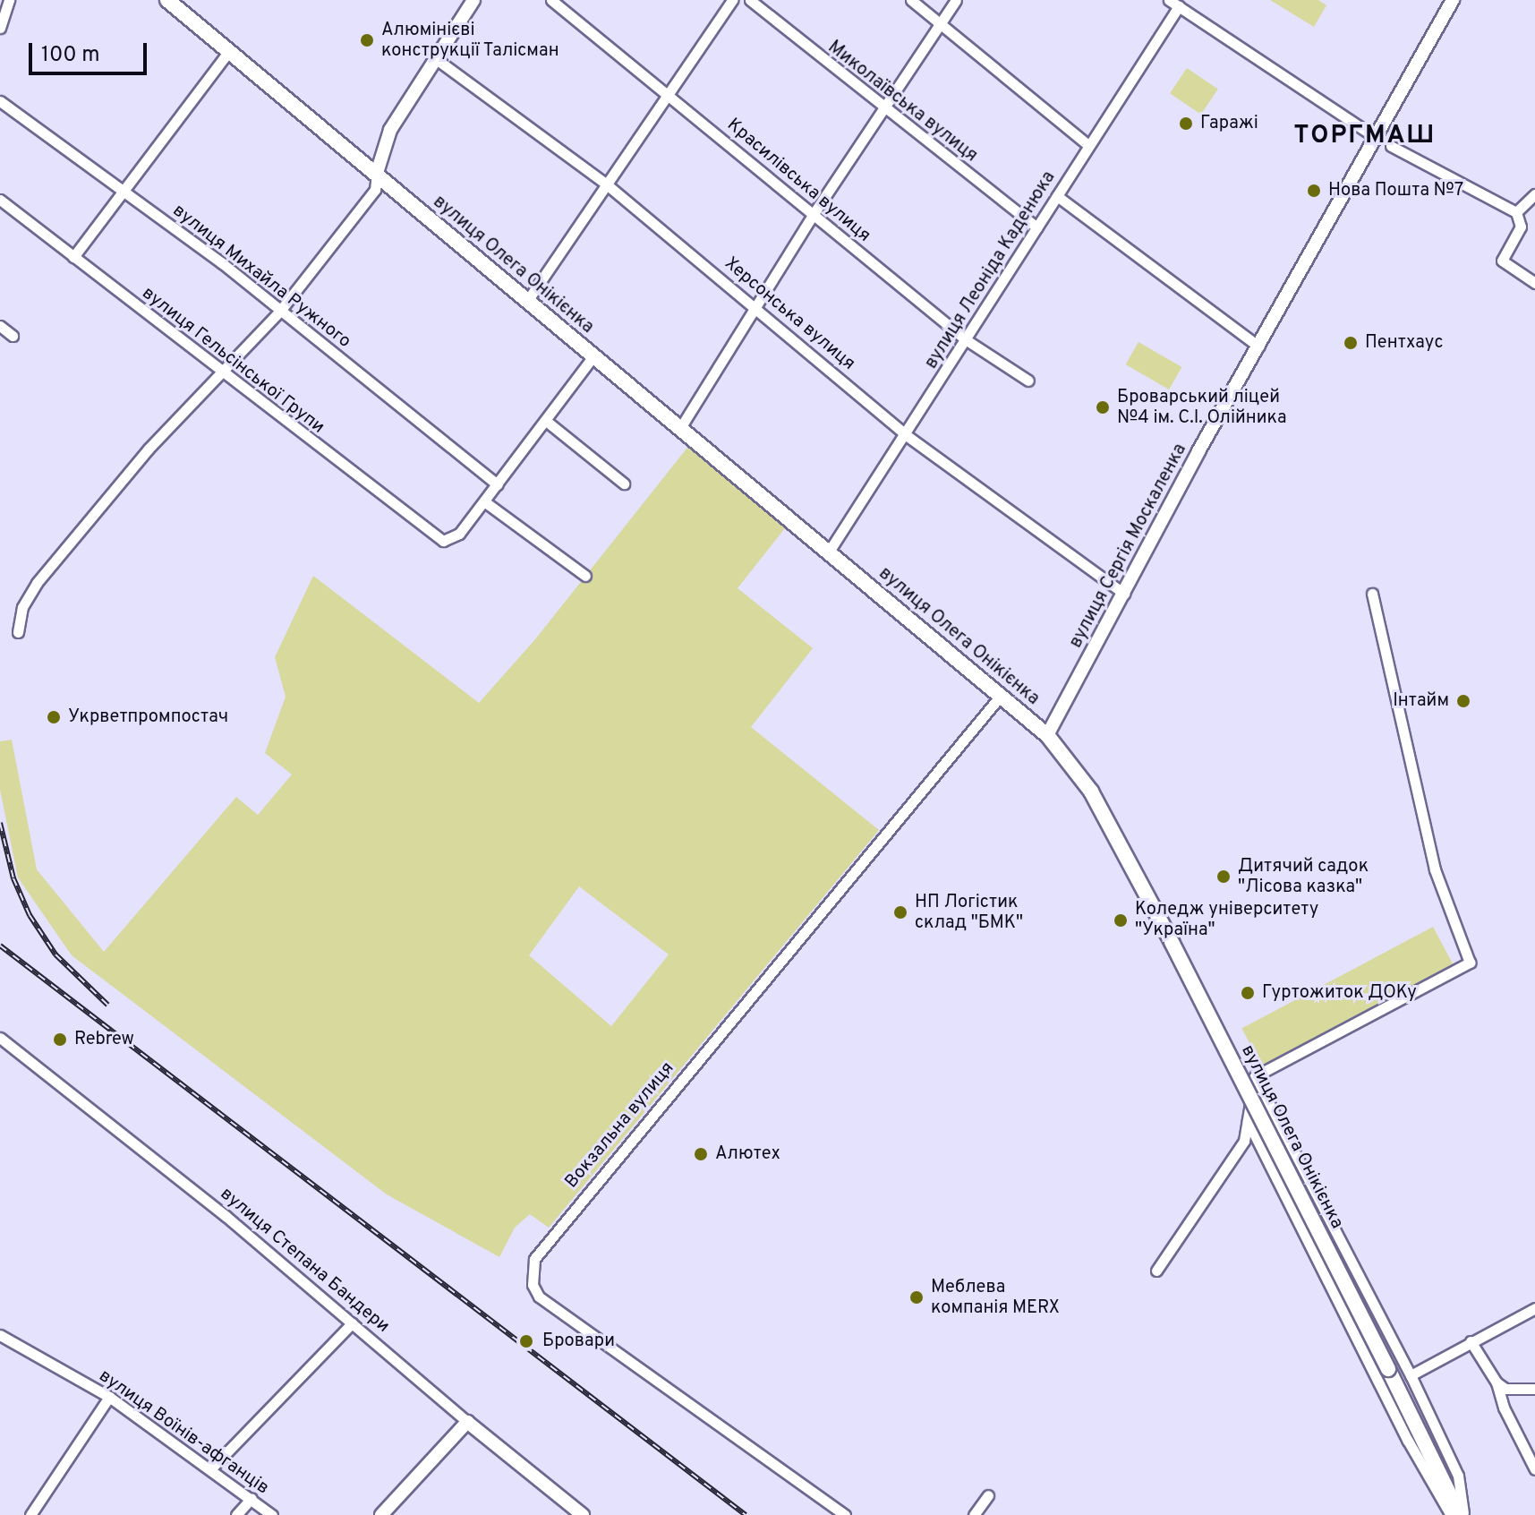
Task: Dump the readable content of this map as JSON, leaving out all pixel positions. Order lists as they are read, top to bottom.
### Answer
{
  "streets": {
    "main road": ["вулиця Олега Онікієнка", "вулиця Сергія Москаленка", "вулиця Степана Бандери"],
    "street": [
      "Миколаївська вулиця",
      "Красилівська вулиця",
      "вулиця Леоніда Каденюка",
      "вулиця Михайла Ружного",
      "Херсонська вулиця",
      "вулиця Гельсінської Групи",
      "Вокзальна вулиця",
      "вулиця Воїнів-афганців"
    ]
  },
  "crossings": [
    ["Миколаївська вулиця", "вулиця Леоніда Каденюка"],
    ["Красилівська вулиця", "вулиця Леоніда Каденюка"],
    ["вулиця Олега Онікієнка", "вулиця Леоніда Каденюка"],
    ["вулиця Олега Онікієнка", "вулиця Сергія Москаленка"],
    ["вулиця Олега Онікієнка", "Вокзальна вулиця"],
    ["вулиця Леоніда Каденюка", "Херсонська вулиця"],
    ["Херсонська вулиця", "вулиця Сергія Москаленка"]
  ],
  "districts": ["ТОРГМАШ"],
  "places": [
    "Алюмінієві конструкції Талісман",
    "Гаражі",
    "Нова Пошта №7",
    "Пентхаус",
    "Броварський ліцей №4 ім. С.І. Олійника",
    "Інтайм",
    "Укрветпромпостач",
    "Дитячий садок \"Лісова казка\"",
    "НП Логістик склад \"БМК\"",
    "Коледж університету \"Україна\"",
    "Гуртожиток ДОКу",
    "Rebrew",
    "Алютех",
    "Меблева компанія MERX",
    "Бровари"
  ],
  "scale_bar": "100 m"
}
